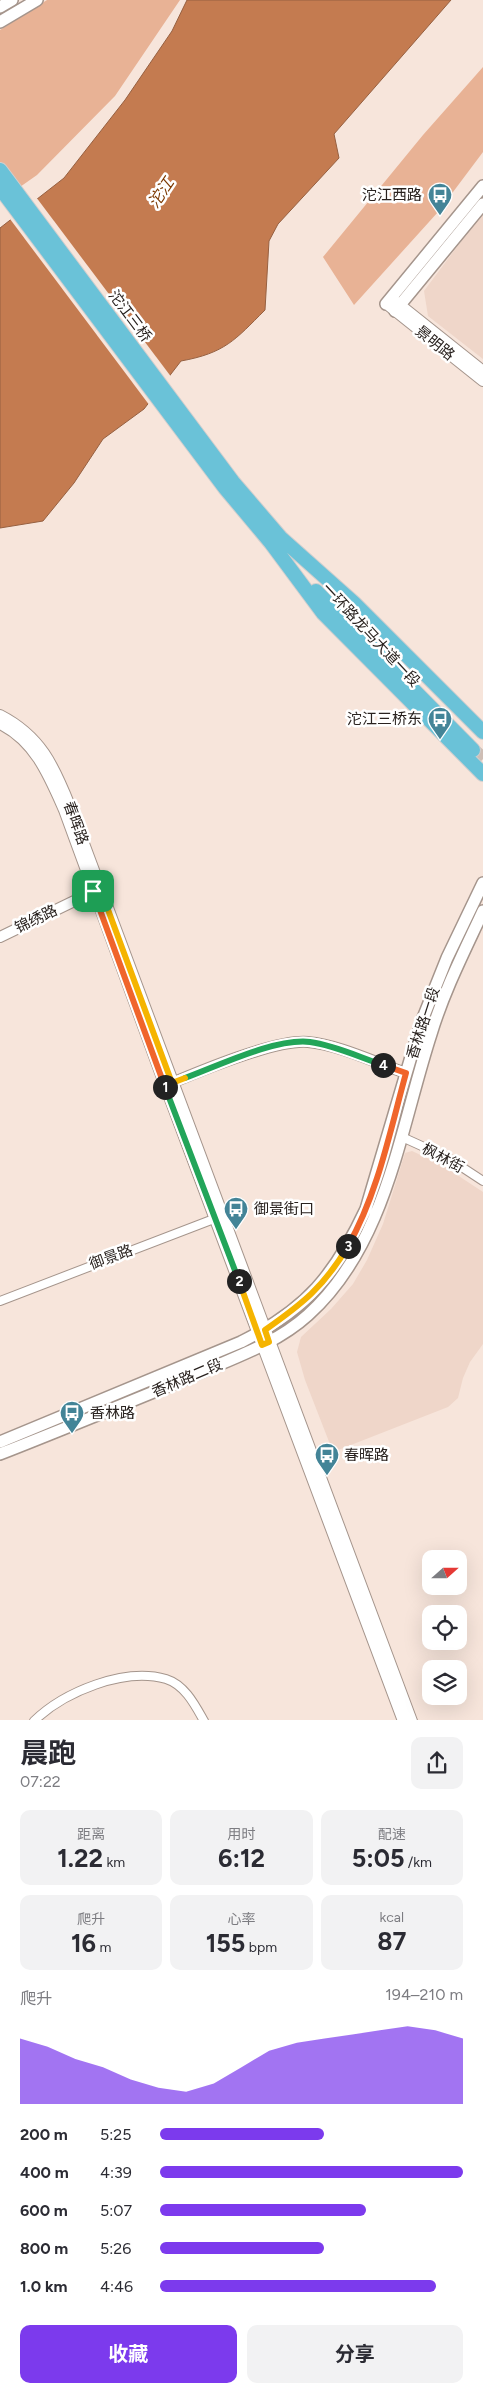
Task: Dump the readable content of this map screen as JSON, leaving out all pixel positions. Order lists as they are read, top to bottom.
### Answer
{
  "streets": {
    "highway": ["沱江三桥", "一环路龙马大道一段"],
    "main road": ["香林路一段", "香林路二段"],
    "street": [
      "景明路",
      "春晖路",
      "锦绣路",
      "枫林街",
      "御景路"
    ]
  },
  "crossings": [
    ["沱江三桥", "一环路龙马大道一段"],
    ["春晖路", "锦绣路"],
    ["春晖路", "香林路一段"],
    ["春晖路", "御景路"],
    ["春晖路", "香林路二段"],
    ["香林路一段", "枫林街"],
    ["香林路一段", "香林路二段"]
  ],
  "water": ["沱江"],
  "places": {
    "bus stop": [
      "沱江西路",
      "沱江三桥东",
      "御景街口",
      "香林路",
      "春晖路"
    ]
  },
  "north": "right",
  "page": {
    "pins": [
      "4",
      "1",
      "3",
      "2"
    ],
    "heading": ["晨跑", "07:22"],
    "stats": [
      ["距离", "1.22 km"],
      ["用时", "6:12"],
      ["配速", "5:05 /km"],
      ["爬升", "16 m"],
      ["心率", "155 bpm"],
      ["kcal", "87"]
    ],
    "chart": ["爬升", "194–210 m"],
    "list": [
      {
        "name": "200 m",
        "note": "5:25"
      },
      {
        "name": "400 m",
        "note": "4:39"
      },
      {
        "name": "600 m",
        "note": "5:07"
      },
      {
        "name": "800 m",
        "note": "5:26"
      },
      {
        "name": "1.0 km",
        "note": "4:46"
      }
    ],
    "buttons": ["收藏", "分享"]
  }
}
